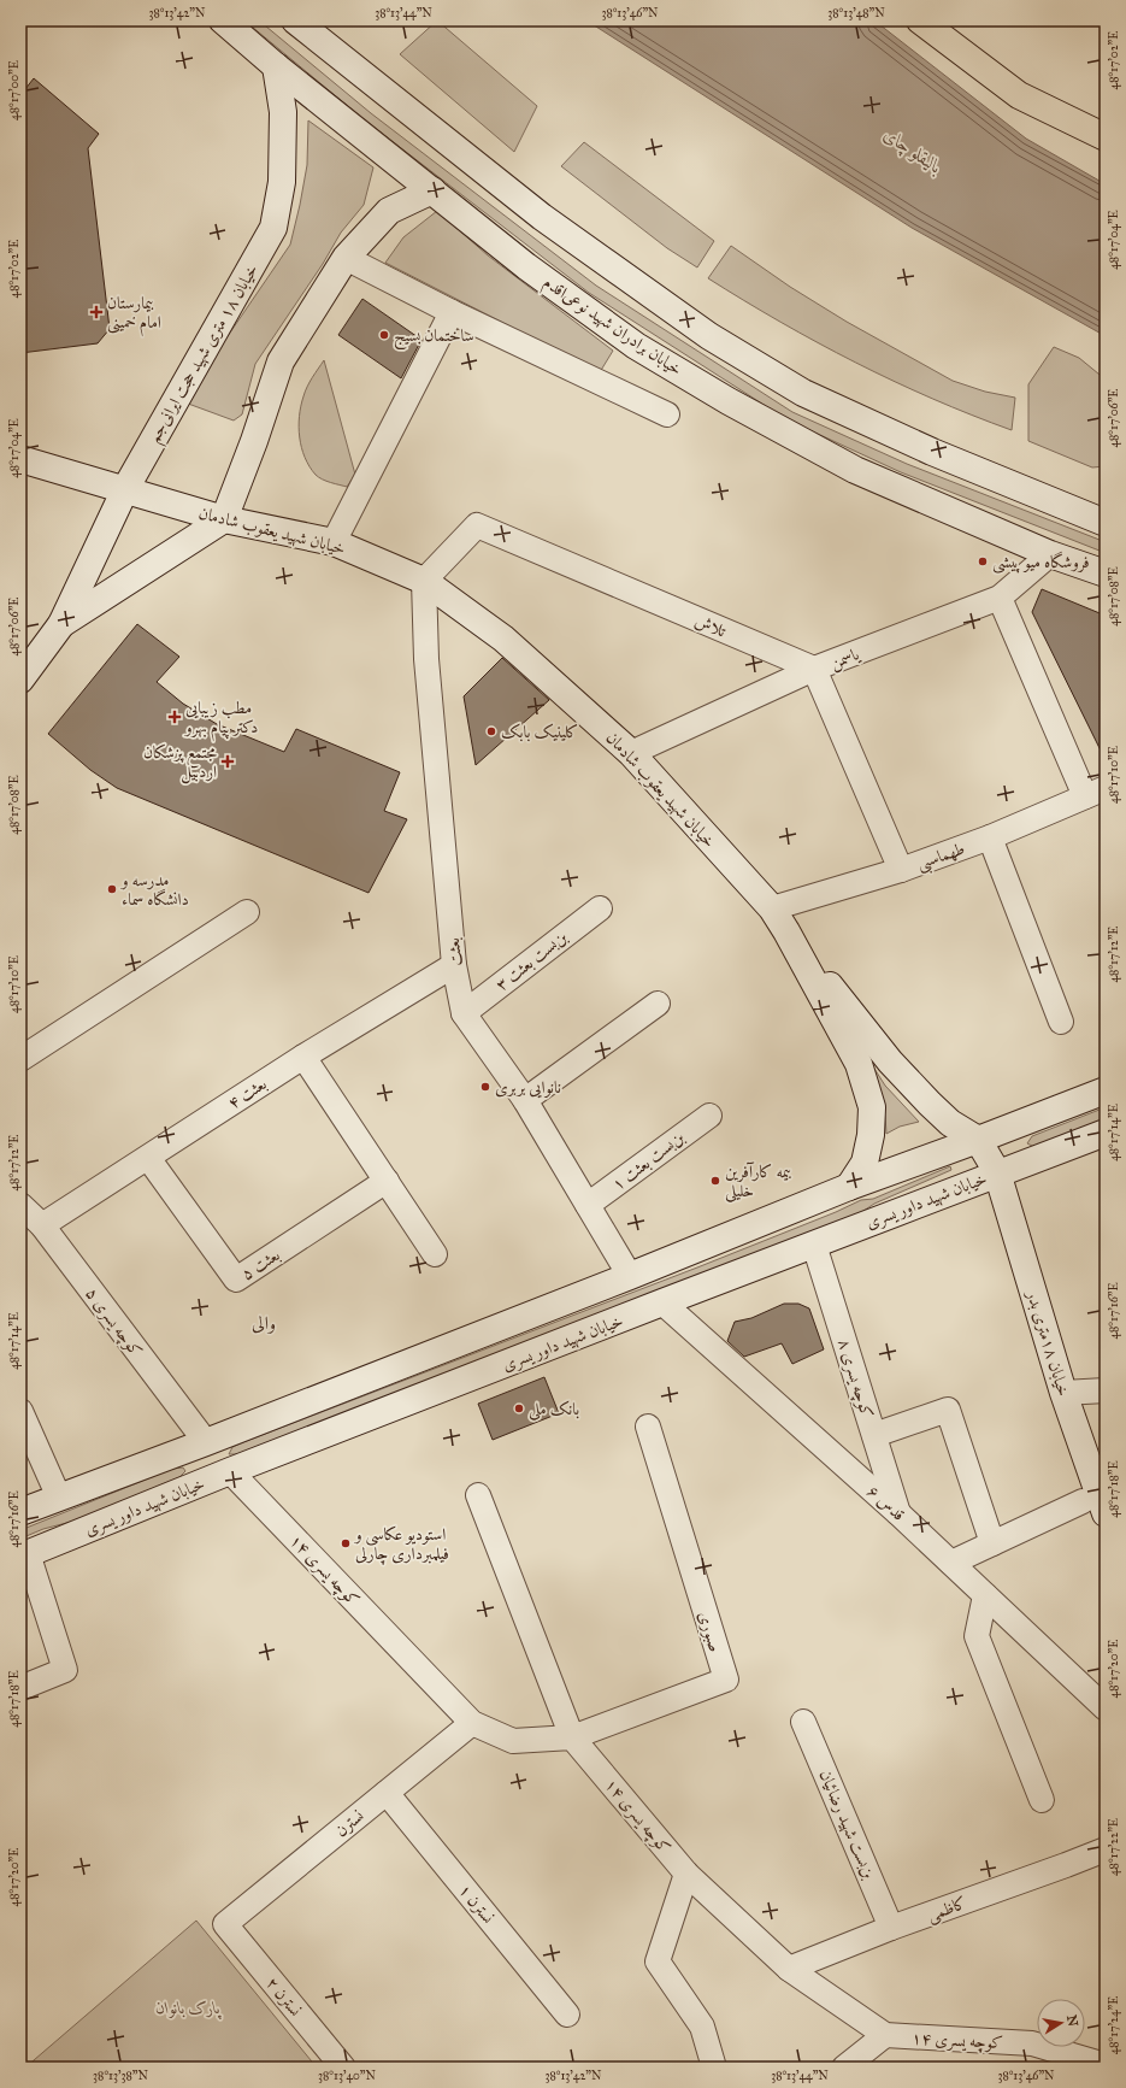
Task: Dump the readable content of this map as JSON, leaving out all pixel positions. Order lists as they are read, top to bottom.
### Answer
{
  "streets": {
    "main road": [
      "خیابان برادران شهید نوعی‌اقدم",
      "خیابان ۱۸ متری شهید حجت ایرانی‌جم",
      "خیابان شهید یعقوب شادمان",
      "خیابان شهید داور یسری",
      "خیابان ۱۸متری بدر"
    ],
    "street": [
      "تلاش",
      "یاسمن",
      "طهماسبی",
      "بعثت",
      "بن‌بست بعثت ۳",
      "بعثت ۴",
      "بن‌بست بعثت ۱",
      "بعثت ۵",
      "کوچه یسری ۵",
      "کوچه یسری ۸",
      "قدس ۶",
      "کوچه یسری ۱۴",
      "صبوری",
      "نسترن",
      "بن‌بست شهید رضائیان",
      "نسترن ۱",
      "کاظمی",
      "نسترن ۲"
    ]
  },
  "crossings": [
    ["خیابان برادران شهید نوعی‌اقدم", "خیابان ۱۸ متری شهید حجت ایرانی‌جم"],
    ["خیابان برادران شهید نوعی‌اقدم", "یاسمن"],
    ["خیابان ۱۸ متری شهید حجت ایرانی‌جم", "خیابان شهید یعقوب شادمان"],
    ["خیابان شهید یعقوب شادمان", "تلاش"],
    ["خیابان شهید یعقوب شادمان", "یاسمن"],
    ["خیابان شهید یعقوب شادمان", "طهماسبی"],
    ["خیابان شهید یعقوب شادمان", "بعثت"],
    ["خیابان شهید یعقوب شادمان", "خیابان ۱۸متری بدر"],
    ["تلاش", "یاسمن"],
    ["تلاش", "بعثت"],
    ["بعثت", "بن‌بست بعثت ۳"],
    ["بعثت", "بعثت ۴"],
    ["بعثت", "بن‌بست بعثت ۱"],
    ["بعثت ۴", "بعثت ۵"],
    ["بعثت ۴", "کوچه یسری ۵"],
    ["خیابان شهید داور یسری", "خیابان ۱۸متری بدر"],
    ["خیابان شهید داور یسری", "کوچه یسری ۸"],
    ["خیابان شهید داور یسری", "قدس ۶"],
    ["خیابان شهید داور یسری", "کوچه یسری ۱۴"],
    ["کوچه یسری ۸", "قدس ۶"],
    ["کوچه یسری ۱۴", "صبوری"],
    ["کوچه یسری ۱۴", "نسترن"],
    ["کوچه یسری ۱۴", "کاظمی"],
    ["نسترن", "نسترن ۱"],
    ["نسترن", "نسترن ۲"],
    ["بن‌بست شهید رضائیان", "کاظمی"]
  ],
  "districts": ["والی"],
  "water": ["بالیقلو چای"],
  "parks": ["پارک بانوان"],
  "places": {
    "health": ["بیمارستان امام خمینی", "مطب زیبایی دکتر پیام بهرو", "مجتمع پزشکان اردبیل"],
    "other": [
      "ساختمان بسیج",
      "فروشگاه میو پیشی",
      "کلینیک بابک",
      "مدرسه و دانشگاه سماء",
      "نانوایی بربری",
      "بیمه کارآفرین خلیلی",
      "بانک ملی",
      "استودیو عکاسی و فیلمبرداری چارلی"
    ]
  },
  "north": "right",
  "coordinates": [
    "38°13'42\"N",
    "38°13'44\"N",
    "38°13'46\"N",
    "38°13'48\"N",
    "48°17'02\"E",
    "48°17'00\"E",
    "48°17'04\"E",
    "48°17'06\"E",
    "48°17'08\"E",
    "48°17'10\"E",
    "48°17'12\"E",
    "48°17'14\"E",
    "48°17'16\"E",
    "48°17'18\"E",
    "48°17'20\"E",
    "48°17'22\"E",
    "48°17'24\"E",
    "38°13'38\"N",
    "38°13'40\"N"
  ]
}
